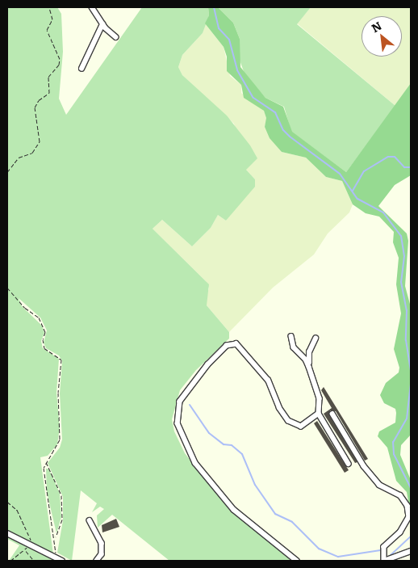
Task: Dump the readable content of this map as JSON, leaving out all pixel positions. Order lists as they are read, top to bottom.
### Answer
{
  "north": "top left"
}
